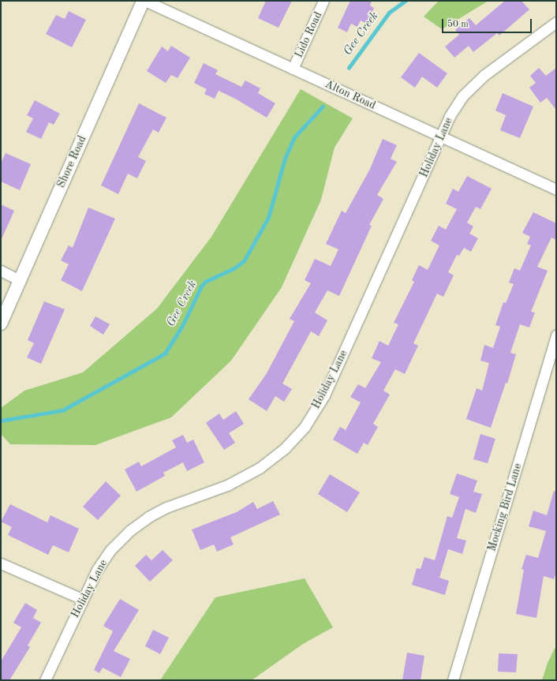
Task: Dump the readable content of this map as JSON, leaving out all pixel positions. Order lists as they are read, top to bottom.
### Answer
{
  "streets": {
    "street": [
      "Lido Road",
      "Alton Road",
      "Holiday Lane",
      "Shore Road",
      "Mocking Bird Lane"
    ]
  },
  "crossings": [
    ["Lido Road", "Alton Road"],
    ["Alton Road", "Holiday Lane"],
    ["Alton Road", "Shore Road"]
  ],
  "water": ["Gee Creek"],
  "scale_bar": "50 m"
}
